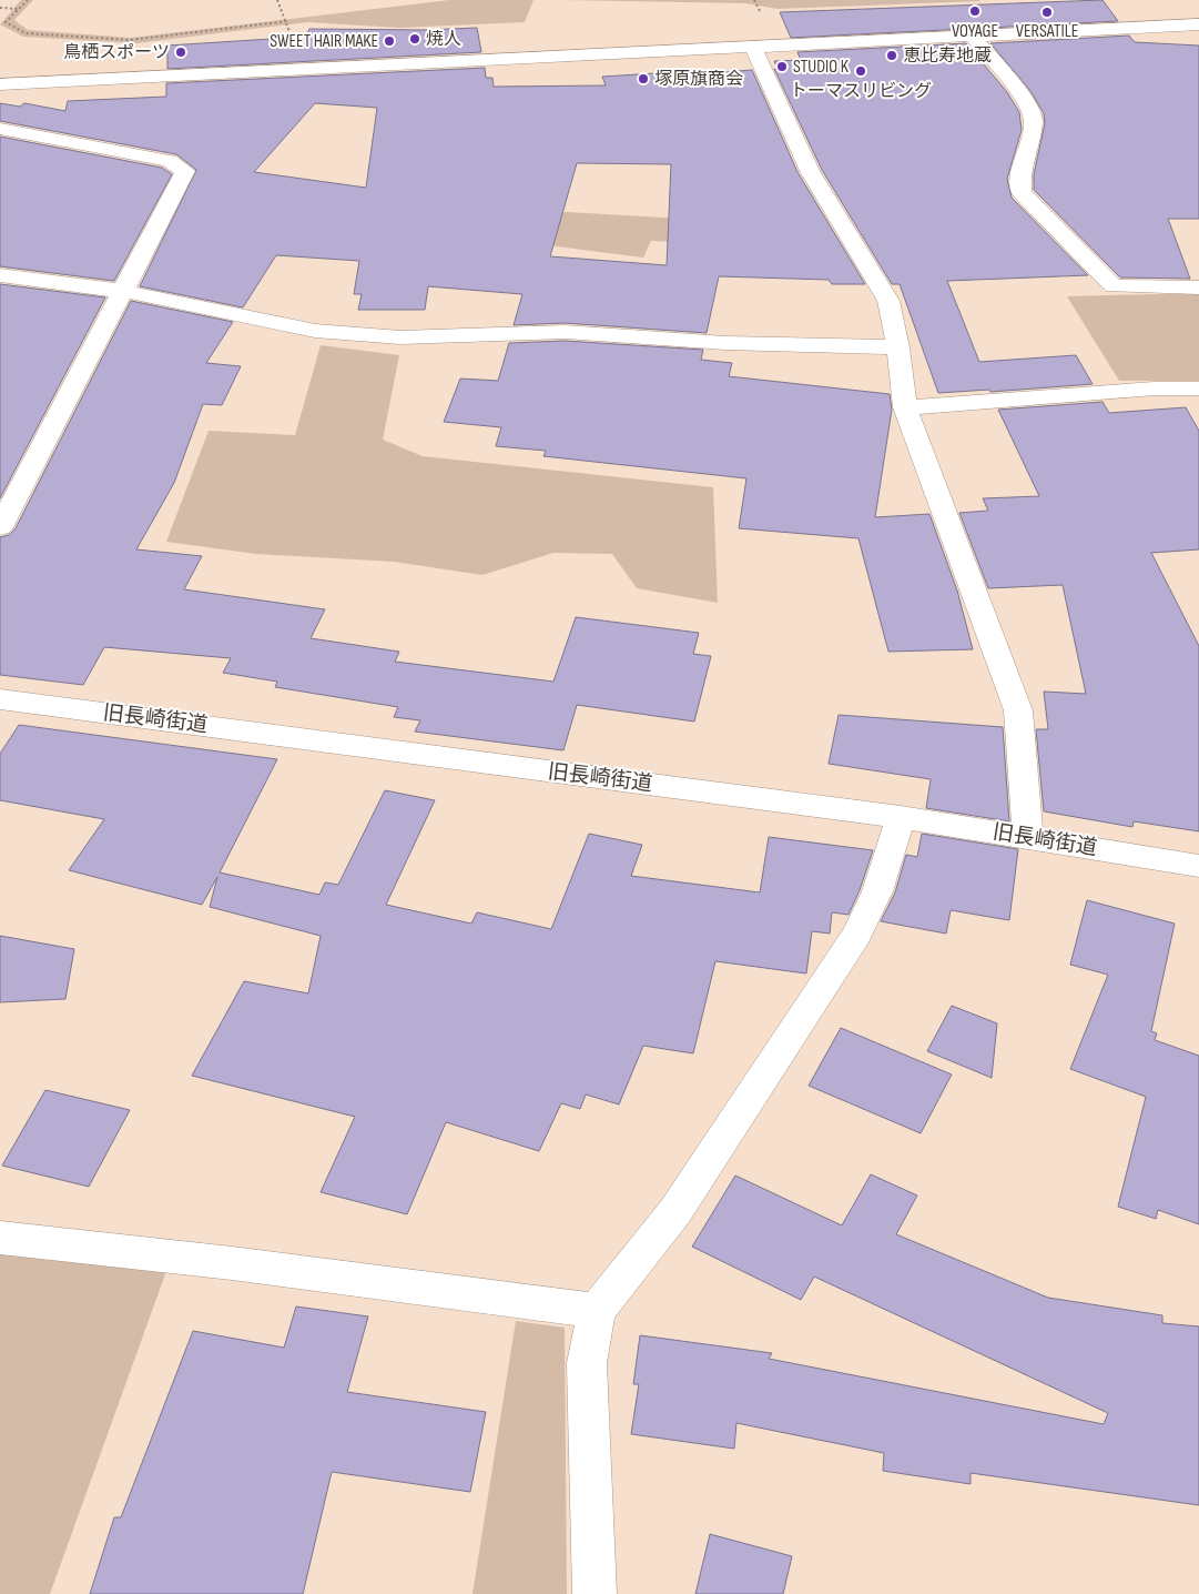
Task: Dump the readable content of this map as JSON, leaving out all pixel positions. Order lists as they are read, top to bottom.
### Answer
{
  "streets": {
    "street": ["旧長崎街道"]
  },
  "places": [
    "VOYAGE",
    "VERSATILE",
    "焼人",
    "SWEET HAIR MAKE",
    "鳥栖スポーツ",
    "恵比寿地蔵",
    "STUDIO K",
    "トーマスリビング",
    "塚原旗商会"
  ]
}
